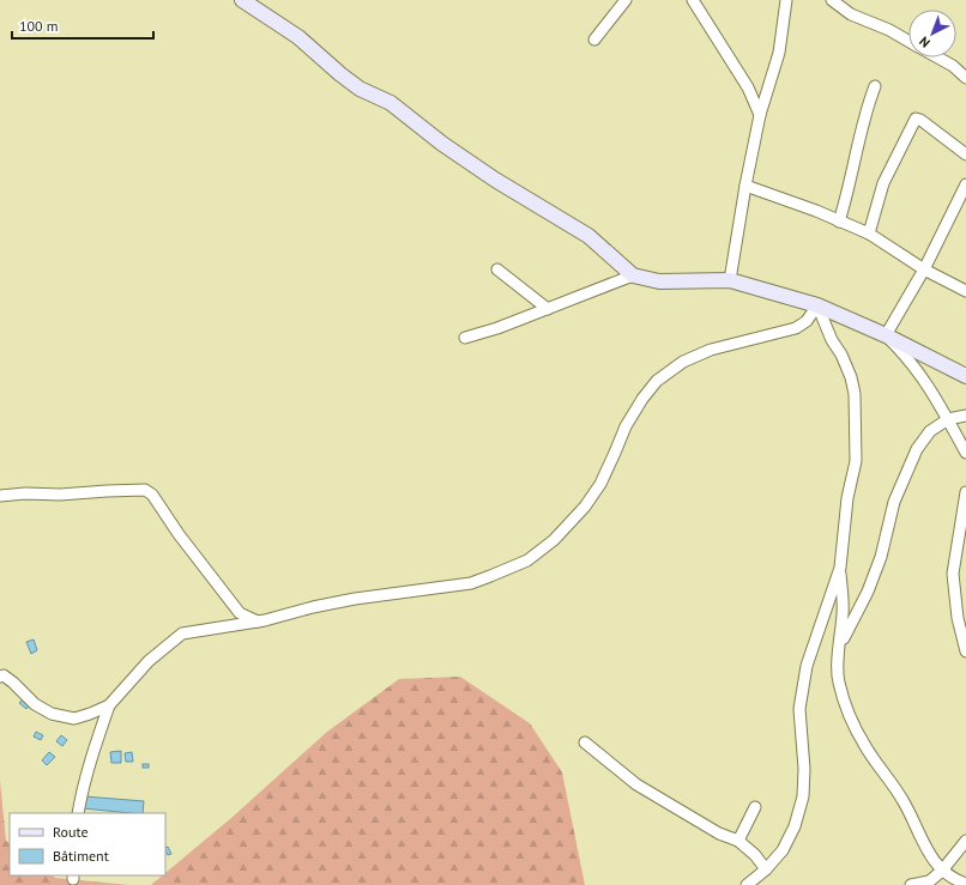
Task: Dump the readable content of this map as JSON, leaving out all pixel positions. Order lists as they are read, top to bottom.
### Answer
{
  "legend": ["Route", "Bâtiment"],
  "scale_bar": "100 m",
  "north": "bottom left"
}
